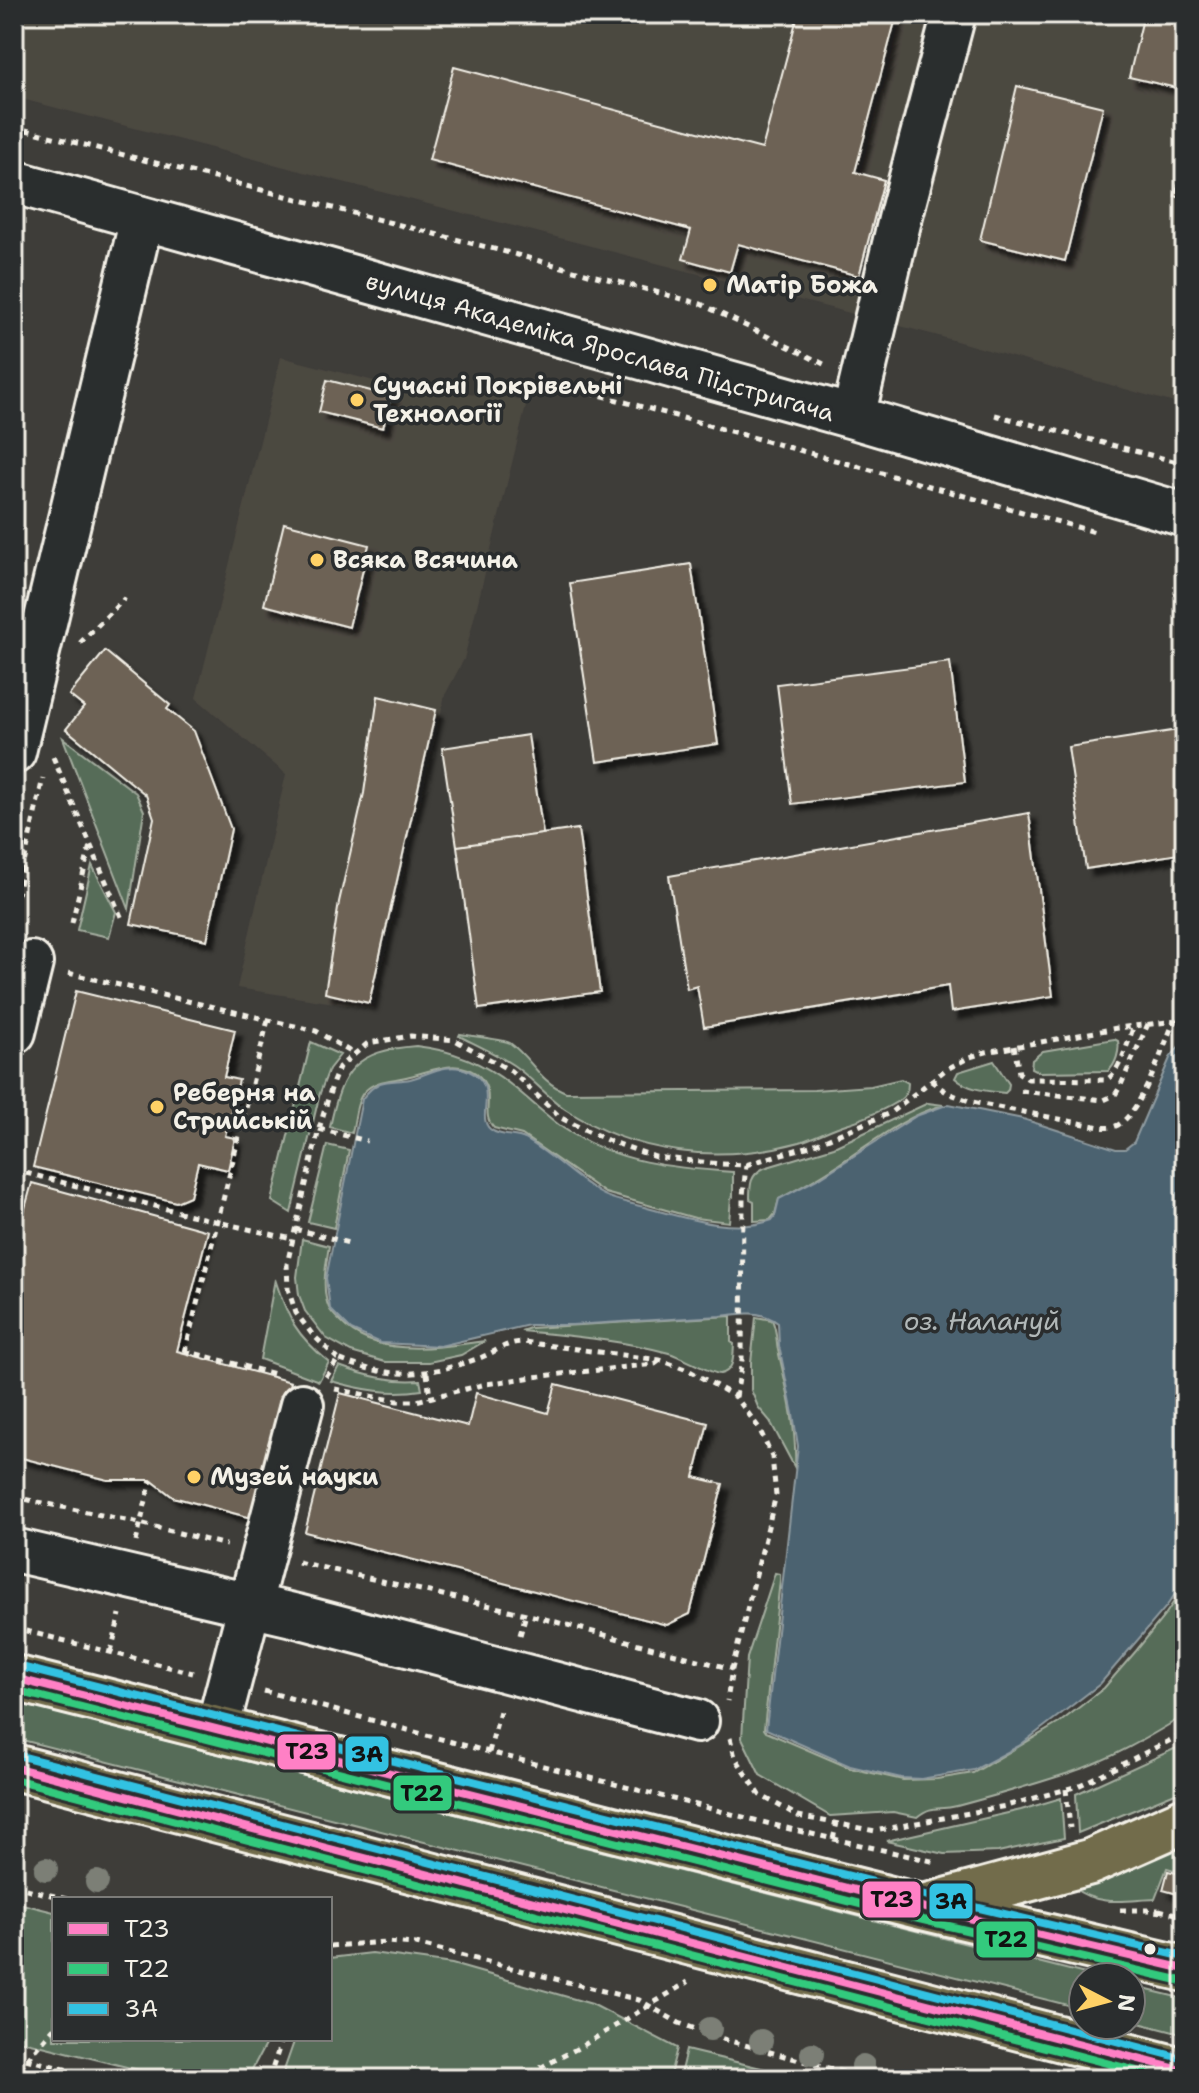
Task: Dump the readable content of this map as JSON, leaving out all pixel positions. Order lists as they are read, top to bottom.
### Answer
{
  "streets": {
    "street": ["вулиця Академіка Ярослава Підстригача"]
  },
  "water": ["оз. Налануй"],
  "places": [
    "Матір Божа",
    "Сучасні Покрівельні Технології",
    "Всяка Всячина",
    "Реберня на Стрийській",
    "Музей науки"
  ],
  "lines": ["transit line 3А", "transit line Т23", "transit line Т22"],
  "legend": ["Т23", "Т22", "3А"],
  "north": "right"
}
